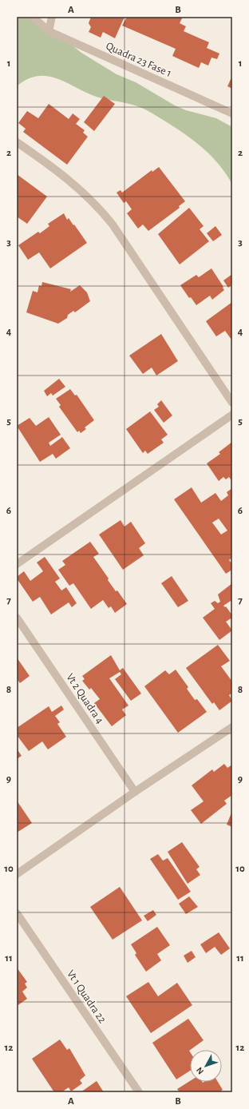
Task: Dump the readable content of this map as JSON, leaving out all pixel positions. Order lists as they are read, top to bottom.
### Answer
{
  "streets": {
    "street": ["Quadra 23 Fase 1", "Vt 2 Quadra 4", "Vt 1 Quadra 22"]
  },
  "north": "bottom left",
  "grid": {
    "columns": ["A", "B"],
    "rows": [
      "1",
      "2",
      "3",
      "4",
      "5",
      "6",
      "7",
      "8",
      "9",
      "10",
      "11",
      "12"
    ]
  }
}
